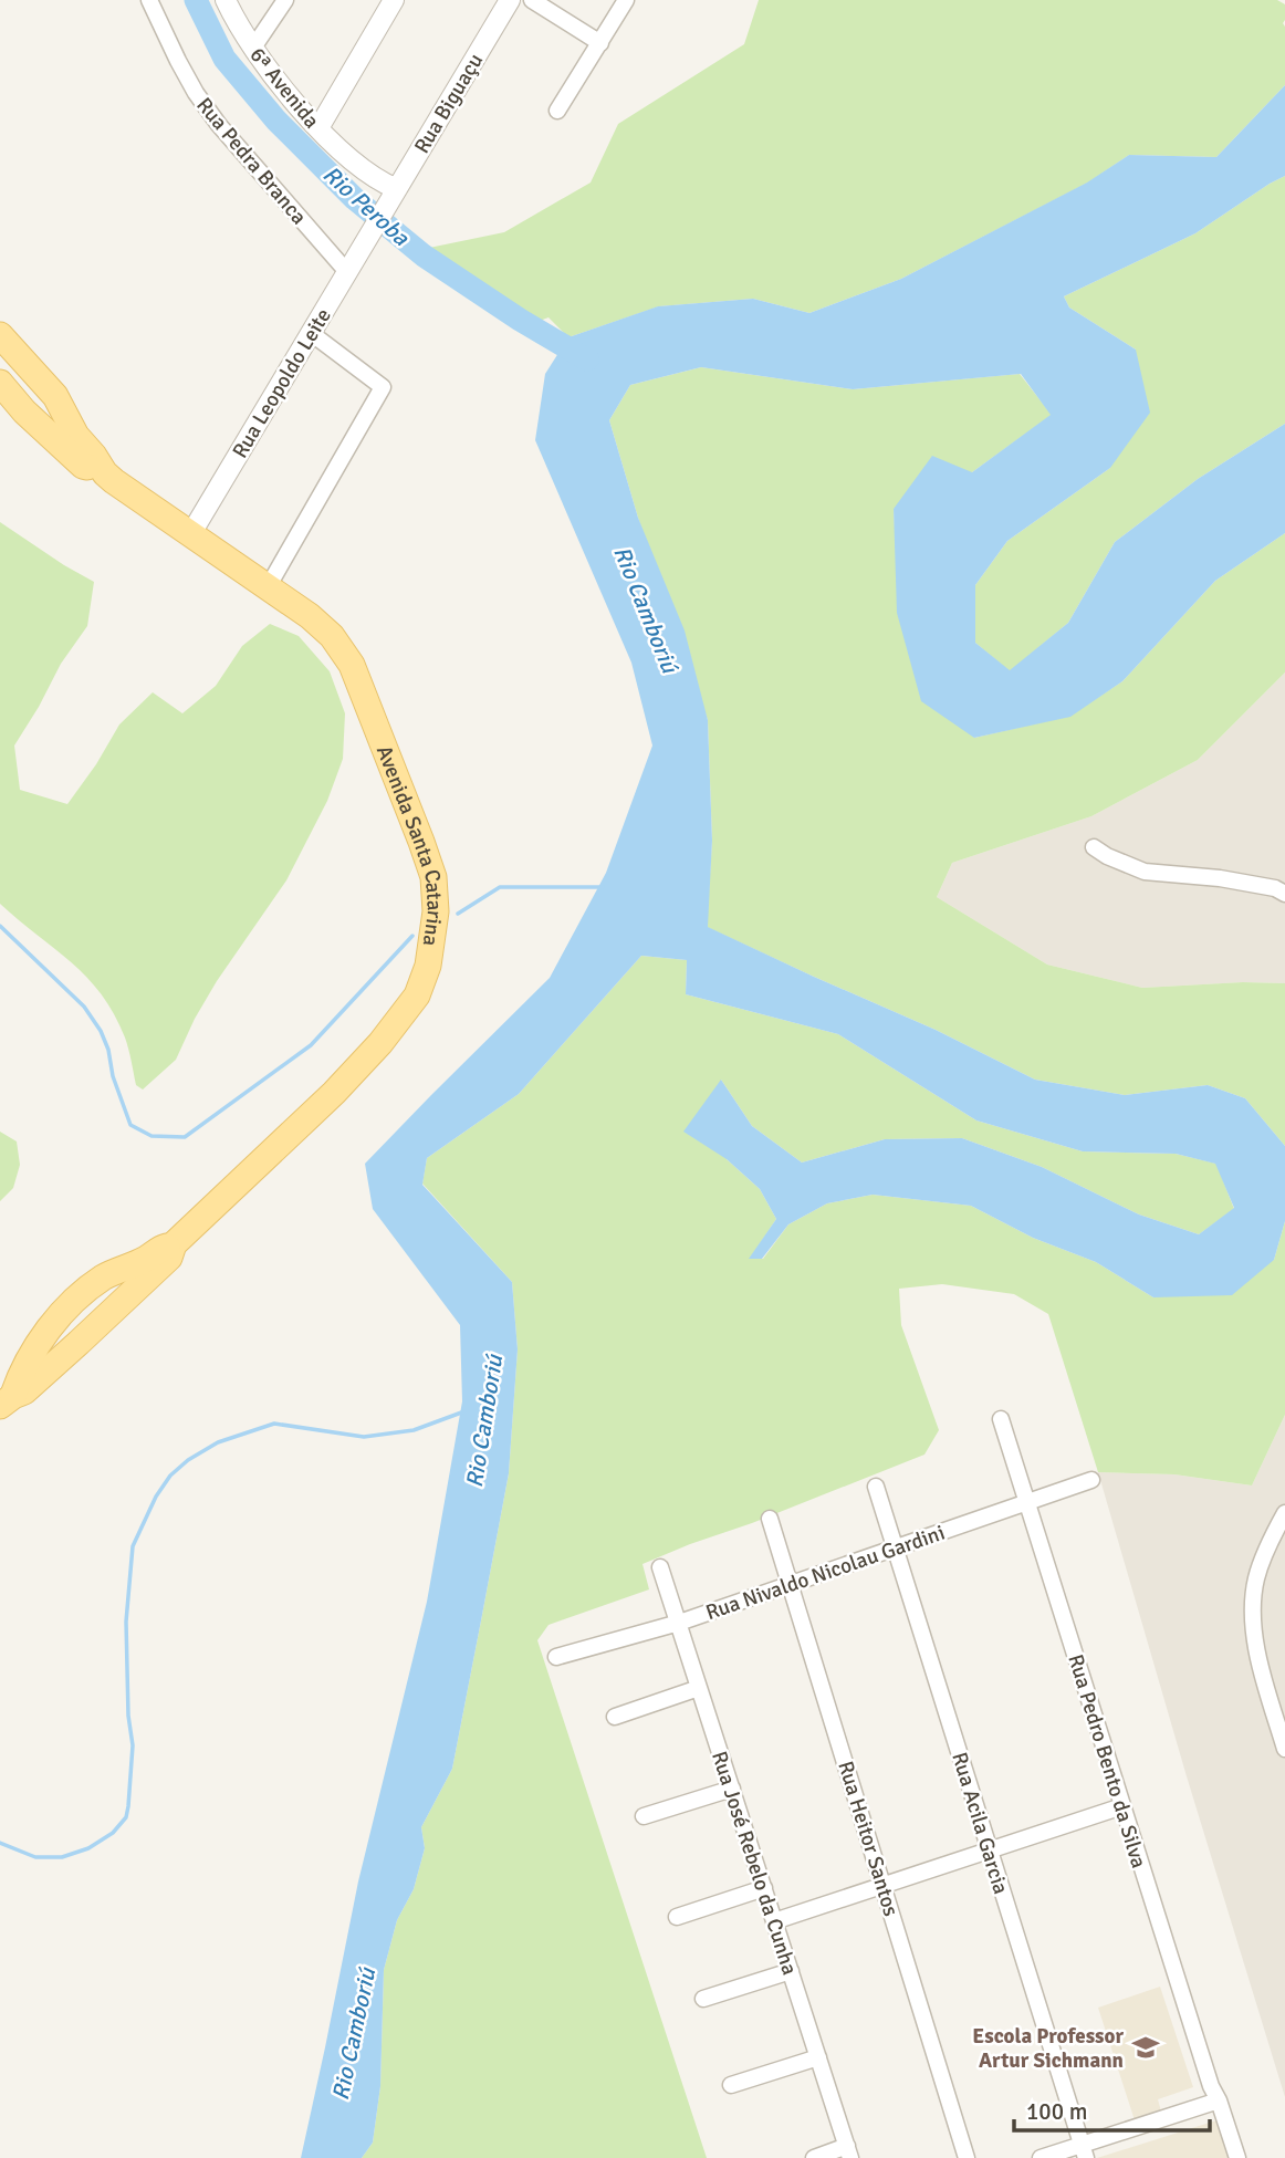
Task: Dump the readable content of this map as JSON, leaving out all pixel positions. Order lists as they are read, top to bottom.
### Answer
{
  "streets": {
    "main road": ["Avenida Santa Catarina"],
    "street": [
      "6ª Avenida",
      "Rua Biguaçu",
      "Rua Pedra Branca",
      "Rua Leopoldo Leite",
      "Rua Nivaldo Nicolau Gardini",
      "Rua Pedro Bento da Silva",
      "Rua Acila Garcia",
      "Rua Heitor Santos",
      "Rua José Rebelo da Cunha"
    ]
  },
  "crossings": [
    ["6ª Avenida", "Rua Biguaçu"],
    ["Rua Biguaçu", "Rua Leopoldo Leite"],
    ["Rua Pedra Branca", "Rua Leopoldo Leite"],
    ["Rua Leopoldo Leite", "Avenida Santa Catarina"],
    ["Rua Nivaldo Nicolau Gardini", "Rua Pedro Bento da Silva"],
    ["Rua Nivaldo Nicolau Gardini", "Rua Acila Garcia"],
    ["Rua Nivaldo Nicolau Gardini", "Rua Heitor Santos"],
    ["Rua Nivaldo Nicolau Gardini", "Rua José Rebelo da Cunha"]
  ],
  "water": ["Rio Peroba", "Rio Camboriú"],
  "places": {
    "school or university": ["Escola Professor Artur Sichmann"]
  },
  "scale_bar": "100 m"
}
